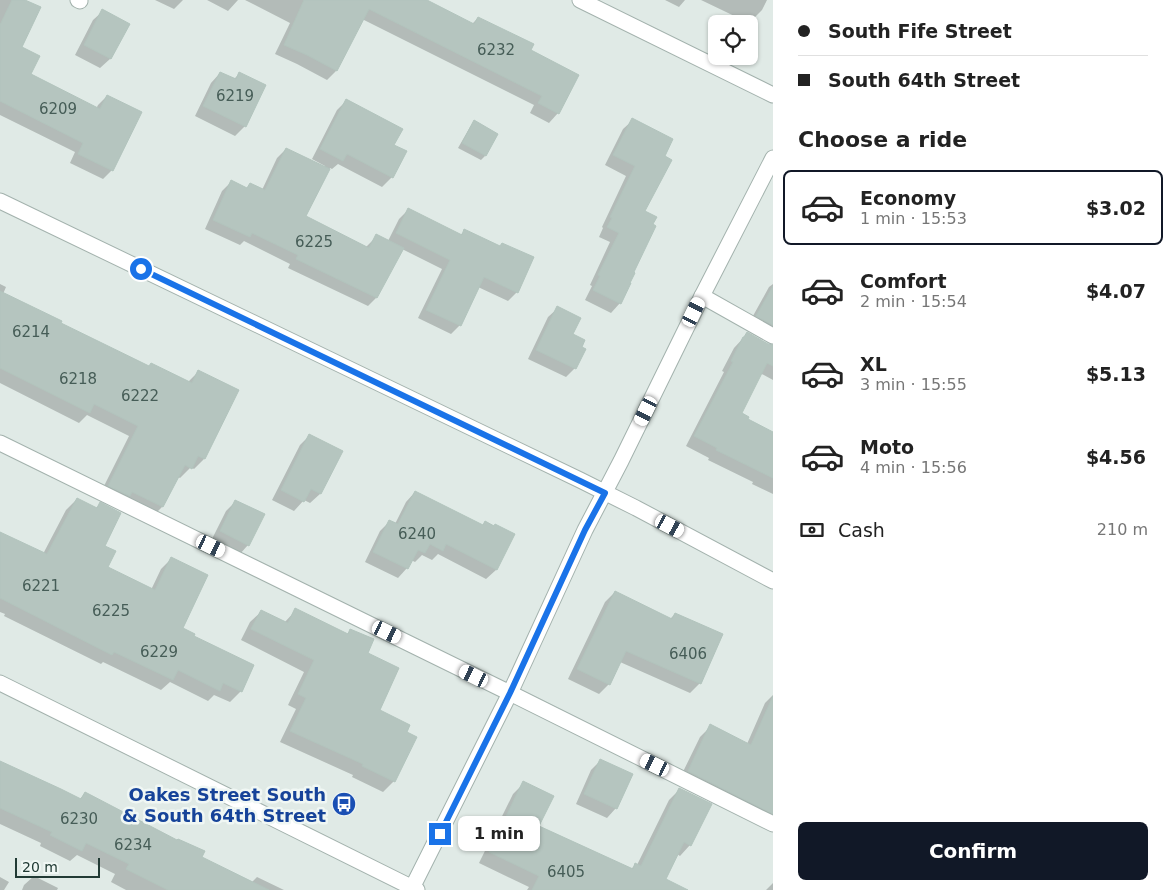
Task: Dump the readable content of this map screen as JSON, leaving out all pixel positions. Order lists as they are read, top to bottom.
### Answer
{
  "places": {
    "bus stop": ["Oakes Street South & South 64th Street"]
  },
  "house_numbers": [
    "6232",
    "6219",
    "6209",
    "6225",
    "6214",
    "6218",
    "6222",
    "6240",
    "6221",
    "6225",
    "6229",
    "6406",
    "6230",
    "6234",
    "6405"
  ],
  "scale_bar": "20 m",
  "page": {
    "banner": ["South Fife Street", "South 64th Street"],
    "heading": "Choose a ride",
    "list": [
      {
        "name": "Economy",
        "note": "1 min · 15:53",
        "value": "$3.02"
      },
      {
        "name": "Comfort",
        "note": "2 min · 15:54",
        "value": "$4.07"
      },
      {
        "name": "XL",
        "note": "3 min · 15:55",
        "value": "$5.13"
      },
      {
        "name": "Moto",
        "note": "4 min · 15:56",
        "value": "$4.56"
      }
    ],
    "pay": ["Cash", "210 m"],
    "buttons": "Confirm",
    "bubble": "1 min",
    "scale": "20 m"
  }
}
